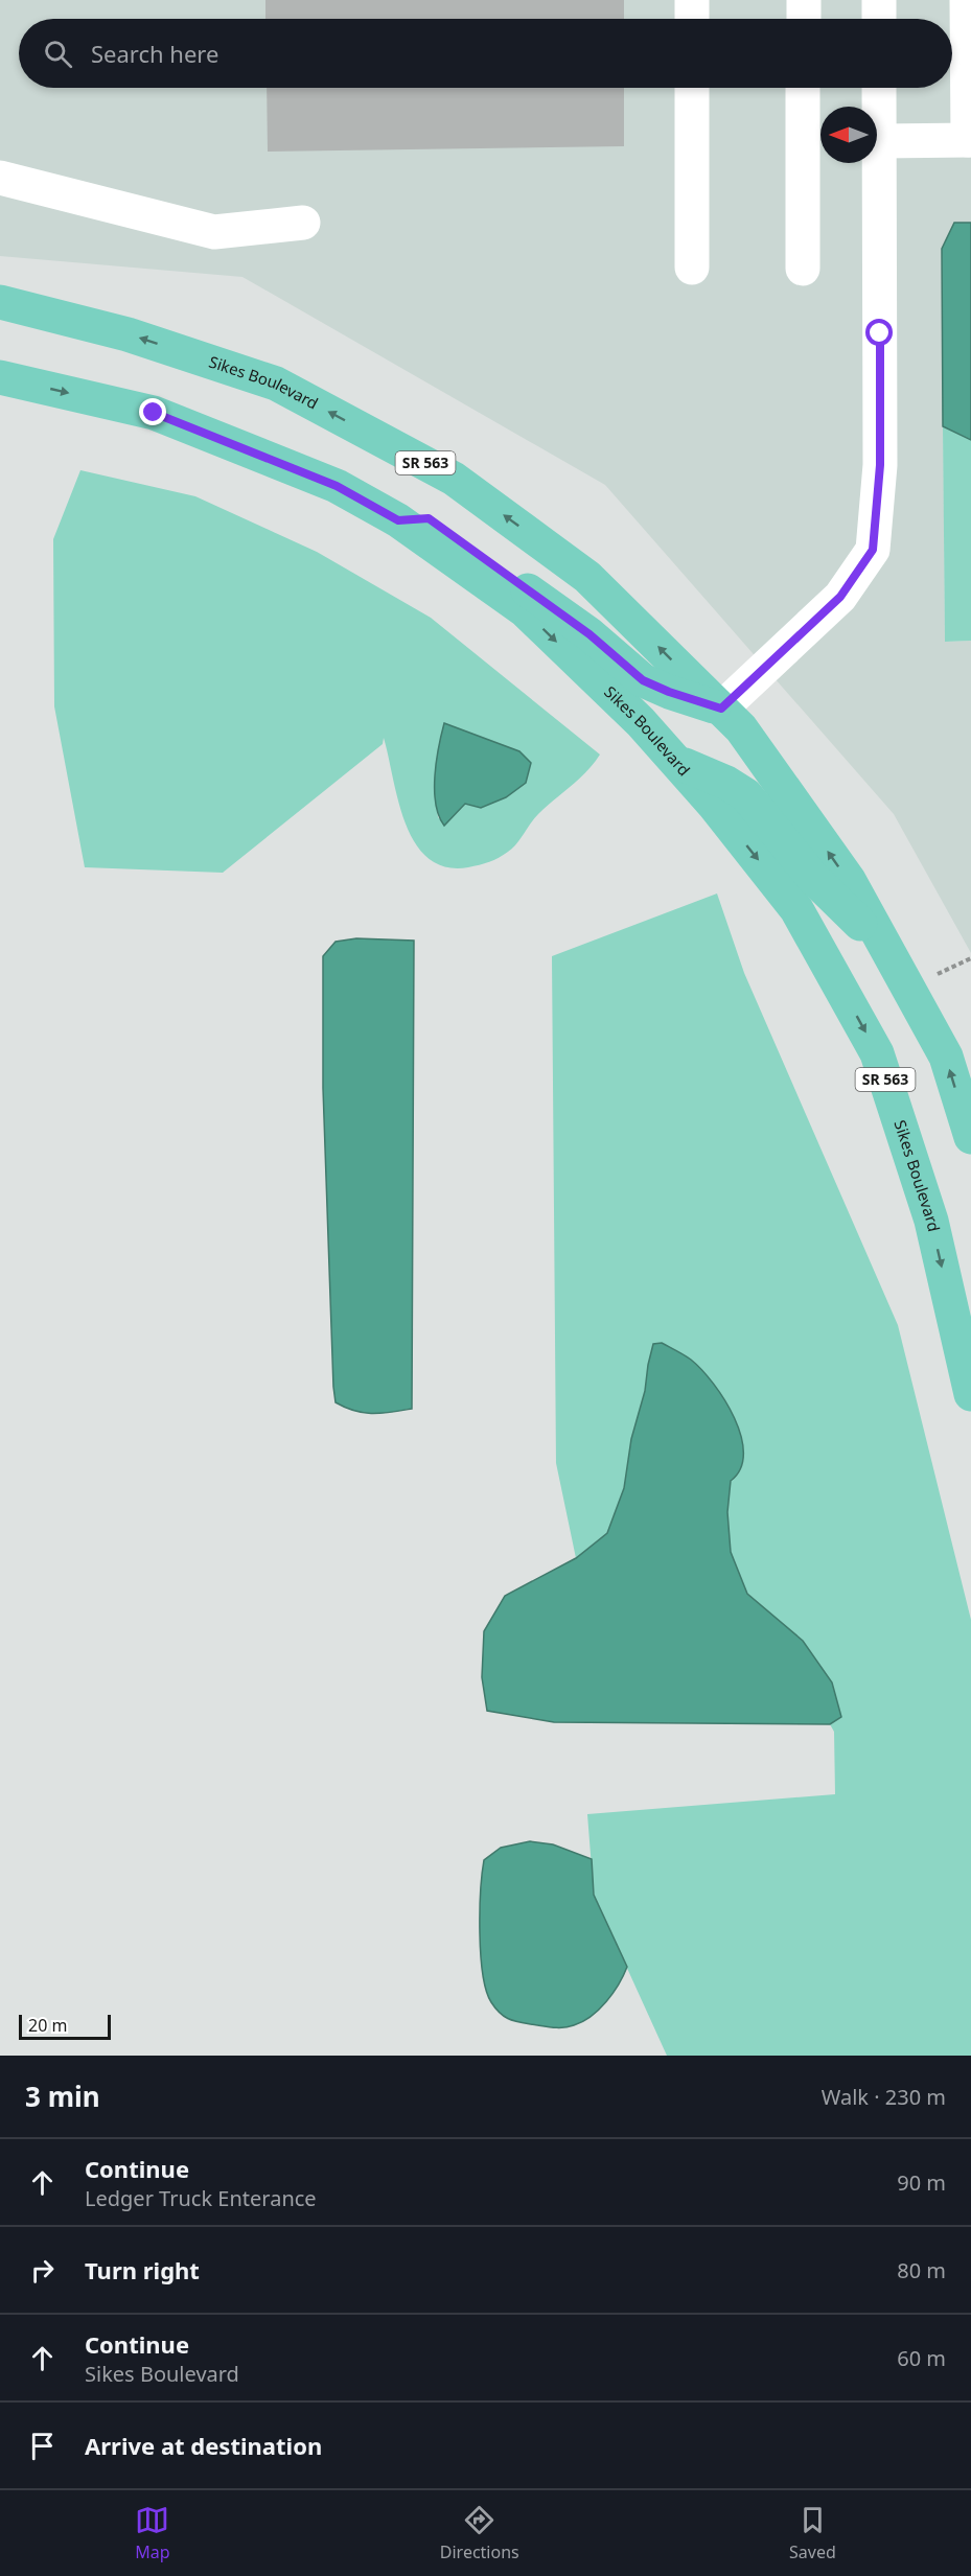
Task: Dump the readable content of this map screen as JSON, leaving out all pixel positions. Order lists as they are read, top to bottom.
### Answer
{
  "streets": {
    "main road": ["Sikes Boulevard", "SR 563"]
  },
  "scale_bar": "20 m",
  "north": "left",
  "page": {
    "search": "Search here",
    "scale": "20 m",
    "heading": ["3 min", "Walk · 230 m"],
    "list": [
      ["Continue", "Ledger Truck Enterance", "90 m"],
      ["Turn right", "80 m"],
      ["Continue", "Sikes Boulevard", "60 m"],
      "Arrive at destination"
    ],
    "nav": ["Map", "Directions", "Saved"]
  }
}
